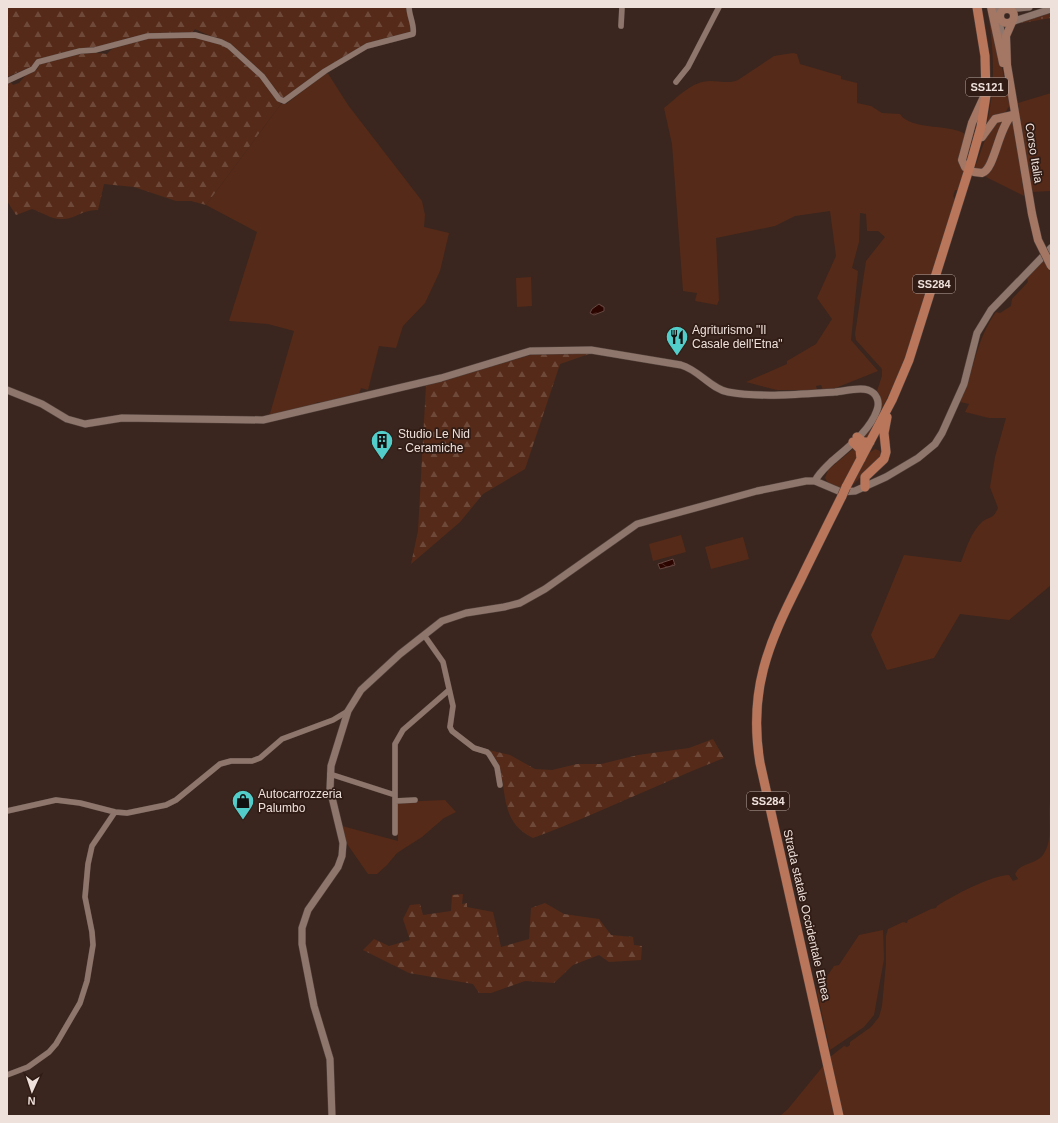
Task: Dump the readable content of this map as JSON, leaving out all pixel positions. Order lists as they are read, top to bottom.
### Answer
{
  "streets": {
    "main road": [
      "SS121",
      "Corso Italia",
      "SS284",
      "Strada statale Occidentale Etnea"
    ]
  },
  "crossings": [
    ["SS121", "SS284"],
    ["SS284", "Strada statale Occidentale Etnea"]
  ],
  "places": {
    "restaurant": ["Agriturismo \"Il Casale dell'Etna\""],
    "building": ["Studio Le Nid - Ceramiche"],
    "shop": ["Autocarrozzeria Palumbo"]
  },
  "north": "bottom"
}
